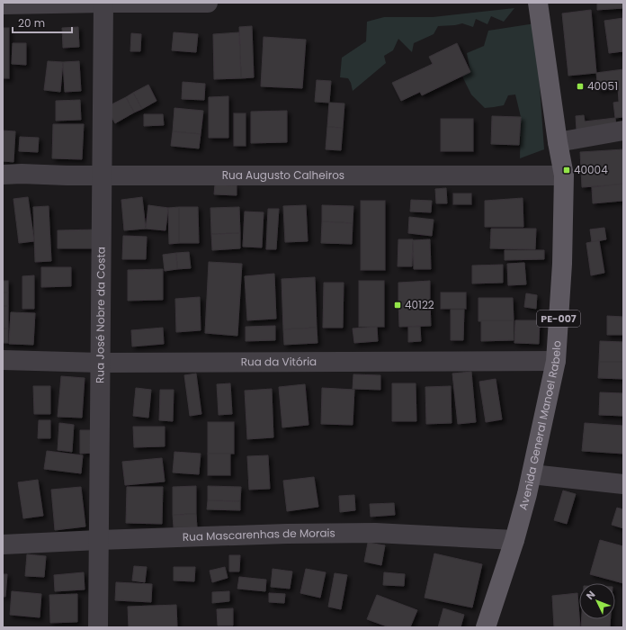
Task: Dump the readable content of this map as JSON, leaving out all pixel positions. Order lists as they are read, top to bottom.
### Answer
{
  "streets": {
    "main road": ["PE-007", "Avenida General Manoel Rabelo"],
    "street": [
      "Rua Augusto Calheiros",
      "Rua José Nobre da Costa",
      "Rua da Vitória",
      "Rua Mascarenhas de Morais"
    ]
  },
  "crossings": [
    ["Rua Augusto Calheiros", "Rua José Nobre da Costa"],
    ["Rua Augusto Calheiros", "Avenida General Manoel Rabelo"],
    ["Rua José Nobre da Costa", "Rua da Vitória"],
    ["Rua José Nobre da Costa", "Rua Mascarenhas de Morais"],
    ["Rua da Vitória", "Avenida General Manoel Rabelo"],
    ["Avenida General Manoel Rabelo", "Rua Mascarenhas de Morais"]
  ],
  "places": {
    "transit": ["40051", "40004", "40122"]
  },
  "scale_bar": "20 m",
  "north": "top left"
}
